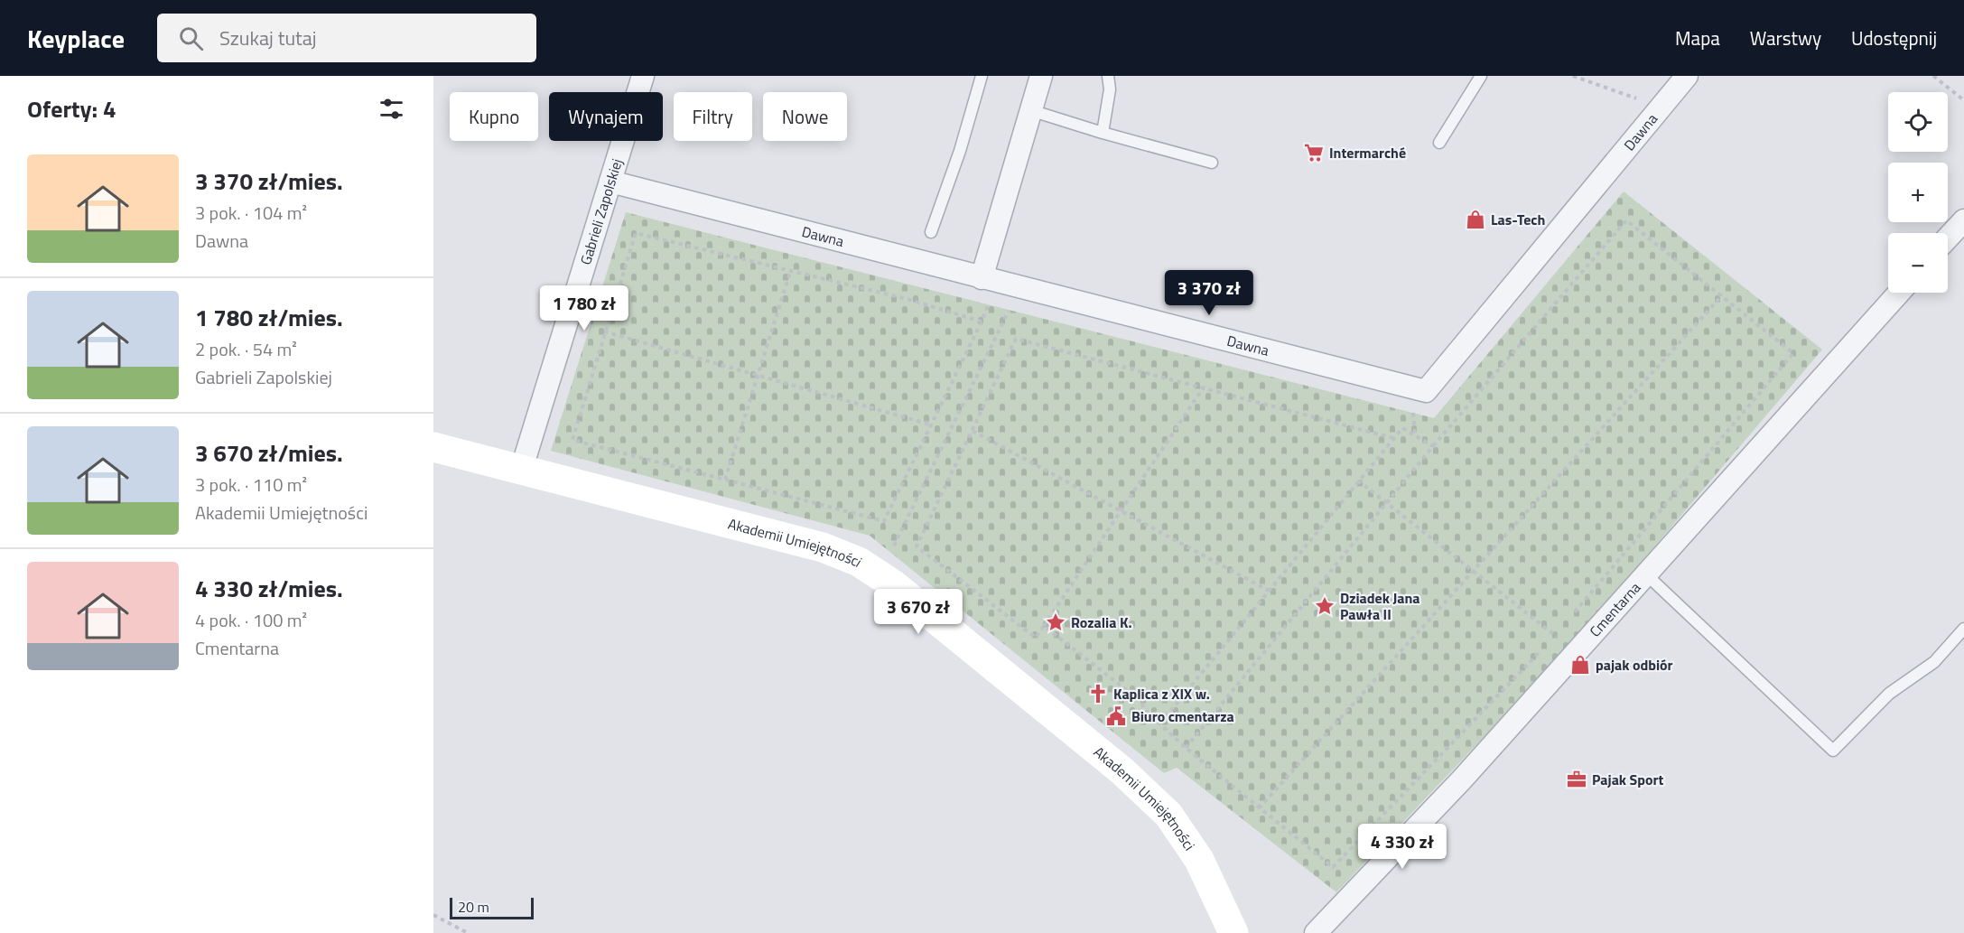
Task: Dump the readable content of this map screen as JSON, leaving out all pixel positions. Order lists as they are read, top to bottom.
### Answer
{
  "streets": {
    "street": [
      "Dawna",
      "Gabrieli Zapolskiej",
      "Akademii Umiejętności",
      "Cmentarna"
    ]
  },
  "crossings": [
    ["Dawna", "Gabrieli Zapolskiej"],
    ["Gabrieli Zapolskiej", "Akademii Umiejętności"]
  ],
  "places": {
    "supermarket": ["Intermarché"],
    "shop": ["Las-Tech", "pajak odbiór"],
    "place": ["Dziadek Jana Pawła II", "Rozalia K."],
    "church": ["Kaplica z XIX w."],
    "public building": ["Biuro cmentarza"],
    "office": ["Pajak Sport"]
  },
  "scale_bar": "20 m",
  "page": {
    "header": "Keyplace",
    "search": "Szukaj tutaj",
    "nav": ["Mapa", "Warstwy", "Udostępnij"],
    "heading": "Oferty: 4",
    "map_buttons": ["+", "−"],
    "chip": [
      "Kupno",
      "Wynajem",
      "Filtry",
      "Nowe"
    ],
    "list": [
      {
        "name": "3 370 zł/mies.",
        "note": "3 pok. · 104 m² · Dawna"
      },
      {
        "name": "1 780 zł/mies.",
        "note": "2 pok. · 54 m² · Gabrieli Zapolskiej"
      },
      {
        "name": "3 670 zł/mies.",
        "note": "3 pok. · 110 m² · Akademii Umiejętności"
      },
      {
        "name": "4 330 zł/mies.",
        "note": "4 pok. · 100 m² · Cmentarna"
      }
    ],
    "price": [
      "3 370 zł",
      "1 780 zł",
      "3 670 zł",
      "4 330 zł"
    ],
    "scale": "20 m"
  }
}
